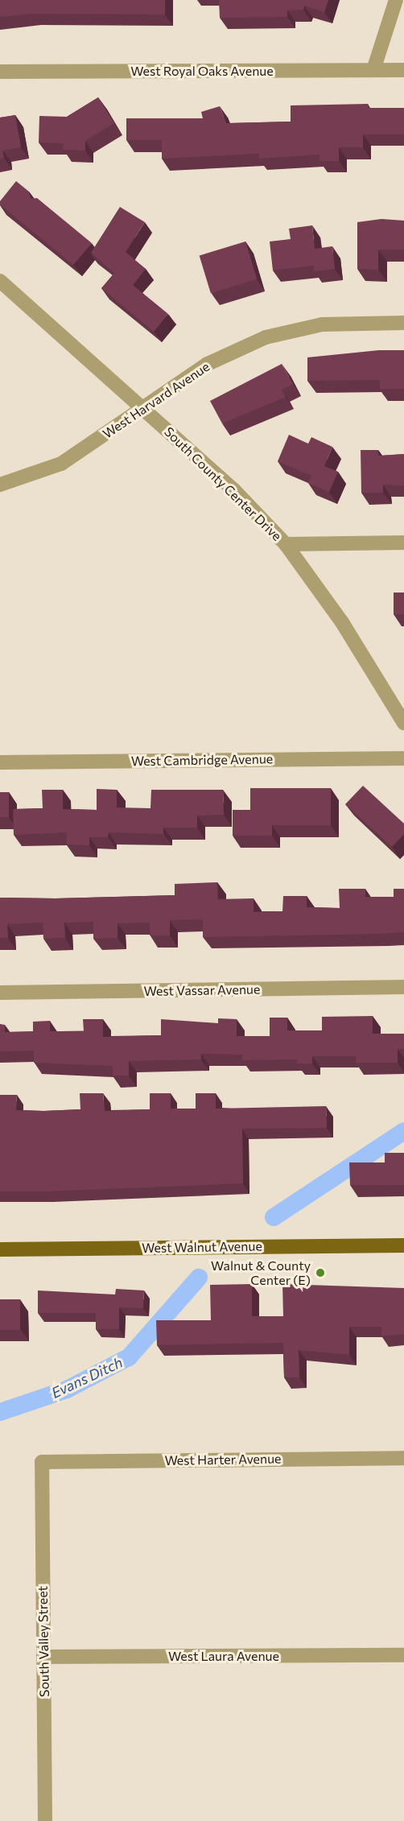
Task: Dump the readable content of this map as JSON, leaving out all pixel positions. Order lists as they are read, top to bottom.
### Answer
{
  "streets": {
    "main road": ["West Walnut Avenue"],
    "street": [
      "West Royal Oaks Avenue",
      "West Harvard Avenue",
      "South County Center Drive",
      "West Cambridge Avenue",
      "West Vassar Avenue",
      "West Harter Avenue",
      "South Valley Street",
      "West Laura Avenue"
    ]
  },
  "crossings": [
    ["West Harvard Avenue", "South County Center Drive"],
    ["West Harter Avenue", "South Valley Street"],
    ["South Valley Street", "West Laura Avenue"]
  ],
  "water": ["Evans Ditch"],
  "places": ["Walnut & County Center (E)"]
}
